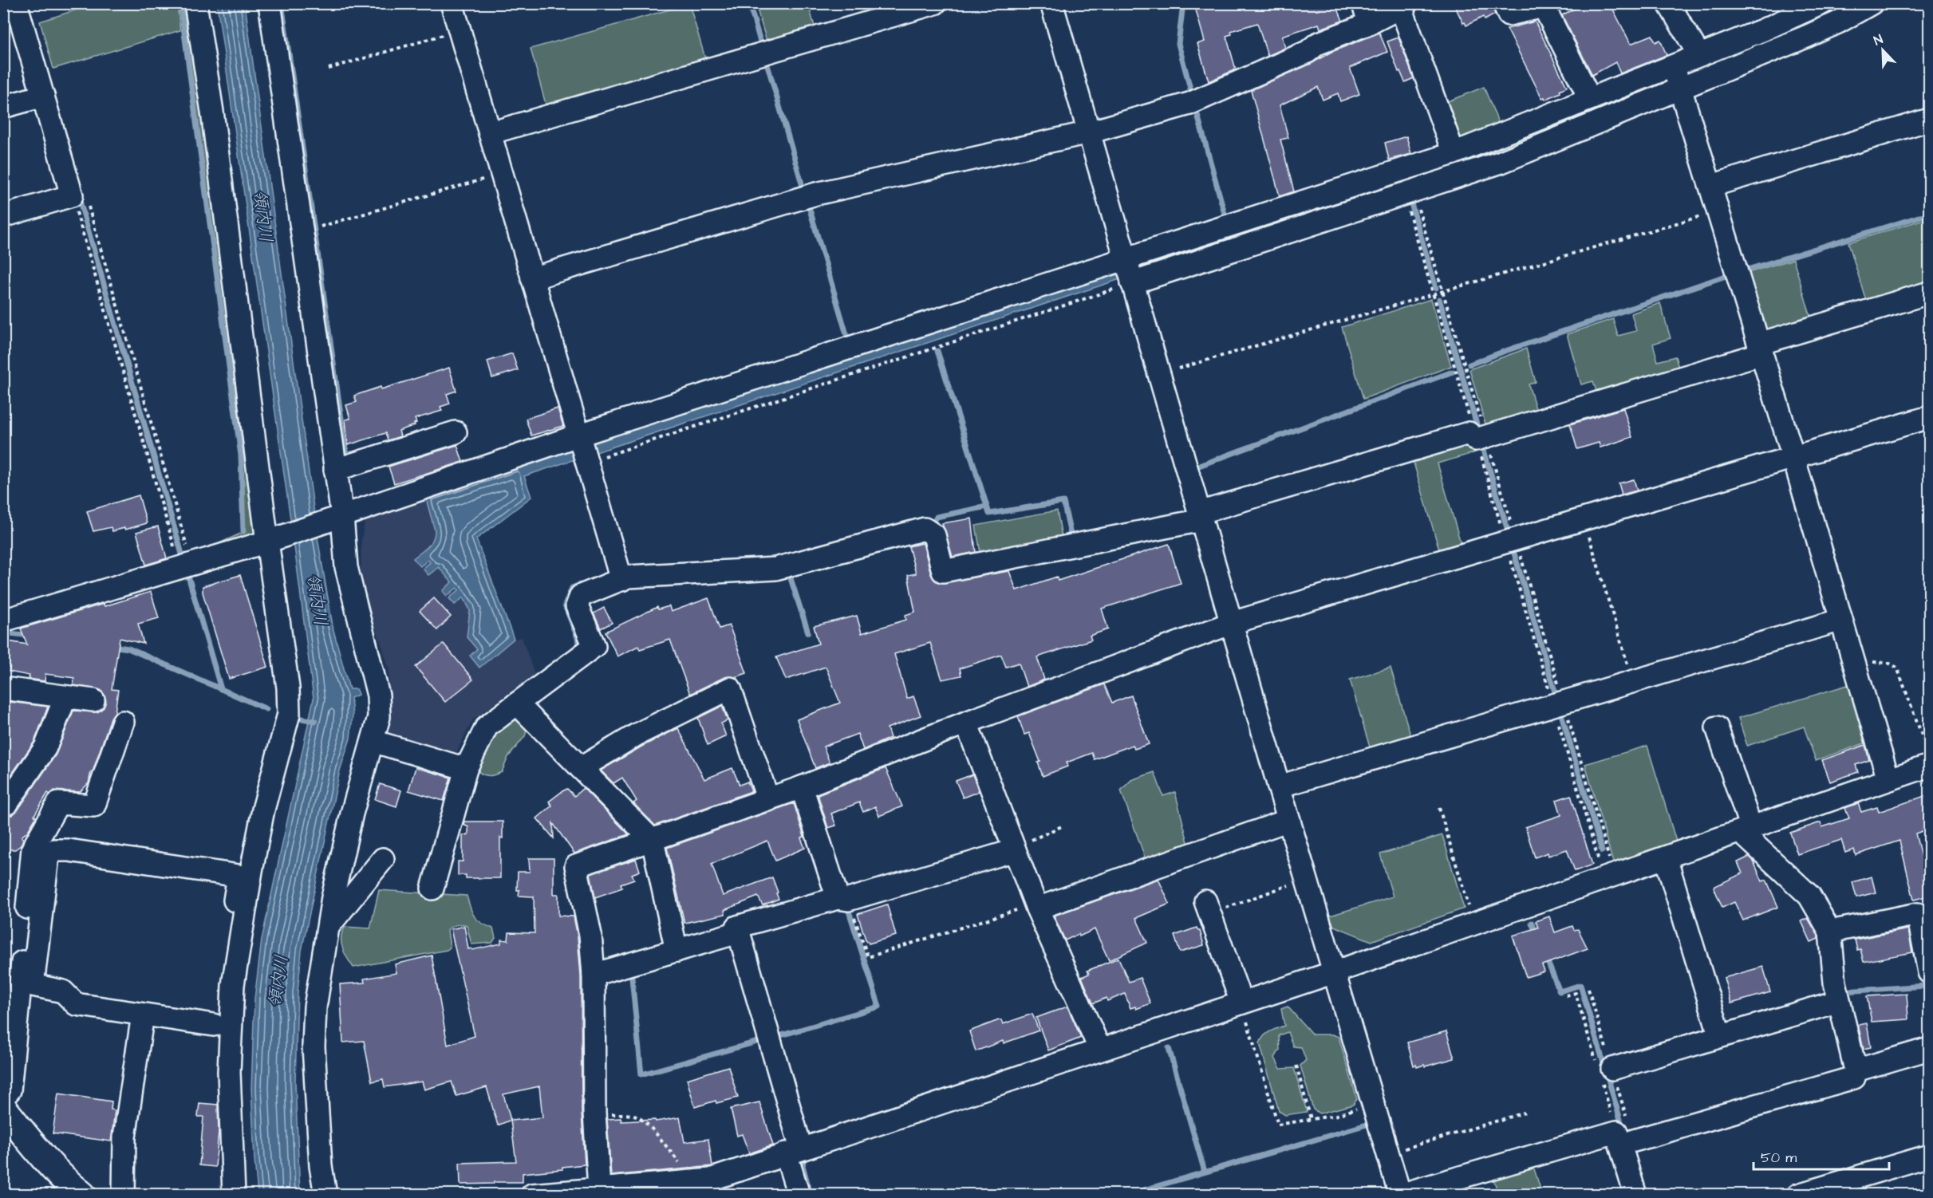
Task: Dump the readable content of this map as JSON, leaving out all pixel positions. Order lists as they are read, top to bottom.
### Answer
{
  "water": ["領内川"],
  "scale_bar": "50 m",
  "north": "top left"
}
